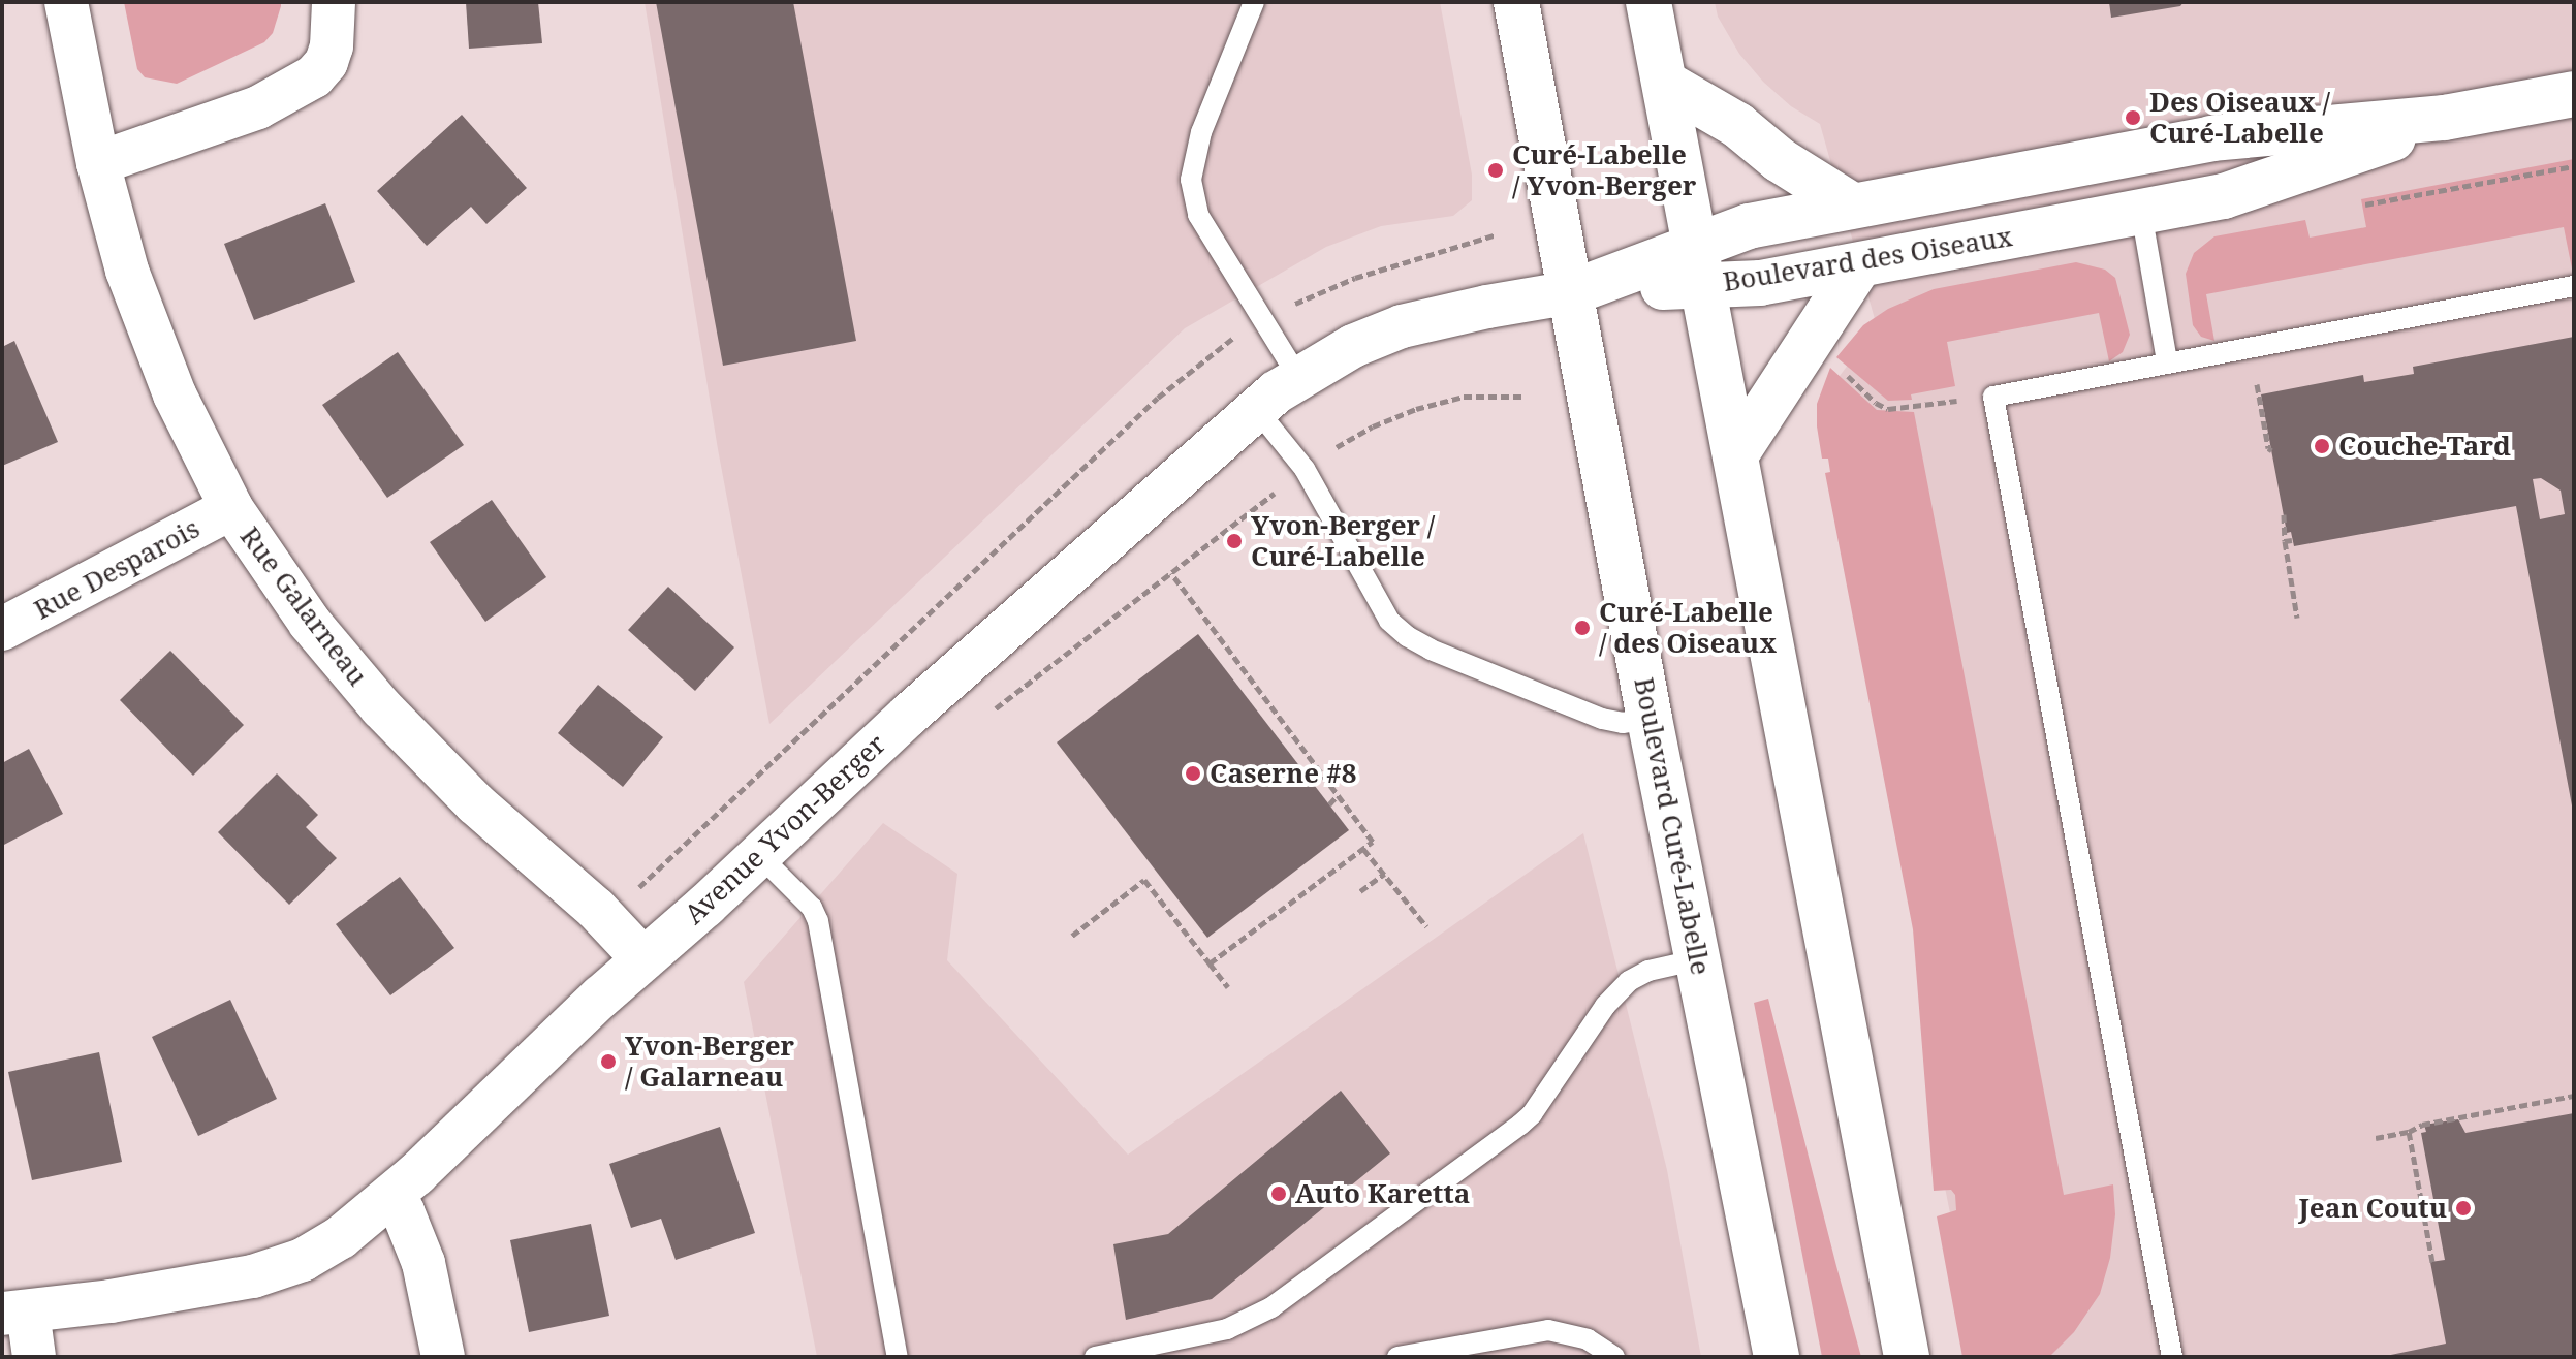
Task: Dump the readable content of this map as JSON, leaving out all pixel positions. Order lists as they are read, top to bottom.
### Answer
{
  "streets": {
    "main road": ["Boulevard des Oiseaux", "Boulevard Curé-Labelle"],
    "street": ["Rue Desparois", "Rue Galarneau", "Avenue Yvon-Berger"]
  },
  "crossings": [
    ["Boulevard des Oiseaux", "Boulevard Curé-Labelle"],
    ["Boulevard des Oiseaux", "Avenue Yvon-Berger"],
    ["Rue Desparois", "Rue Galarneau"],
    ["Rue Galarneau", "Avenue Yvon-Berger"],
    ["Boulevard Curé-Labelle", "Avenue Yvon-Berger"]
  ],
  "places": [
    "Des Oiseaux / Curé-Labelle",
    "Curé-Labelle / Yvon-Berger",
    "Couche-Tard",
    "Yvon-Berger / Curé-Labelle",
    "Curé-Labelle / des Oiseaux",
    "Caserne #8",
    "Yvon-Berger / Galarneau",
    "Auto Karetta",
    "Jean Coutu"
  ]
}
